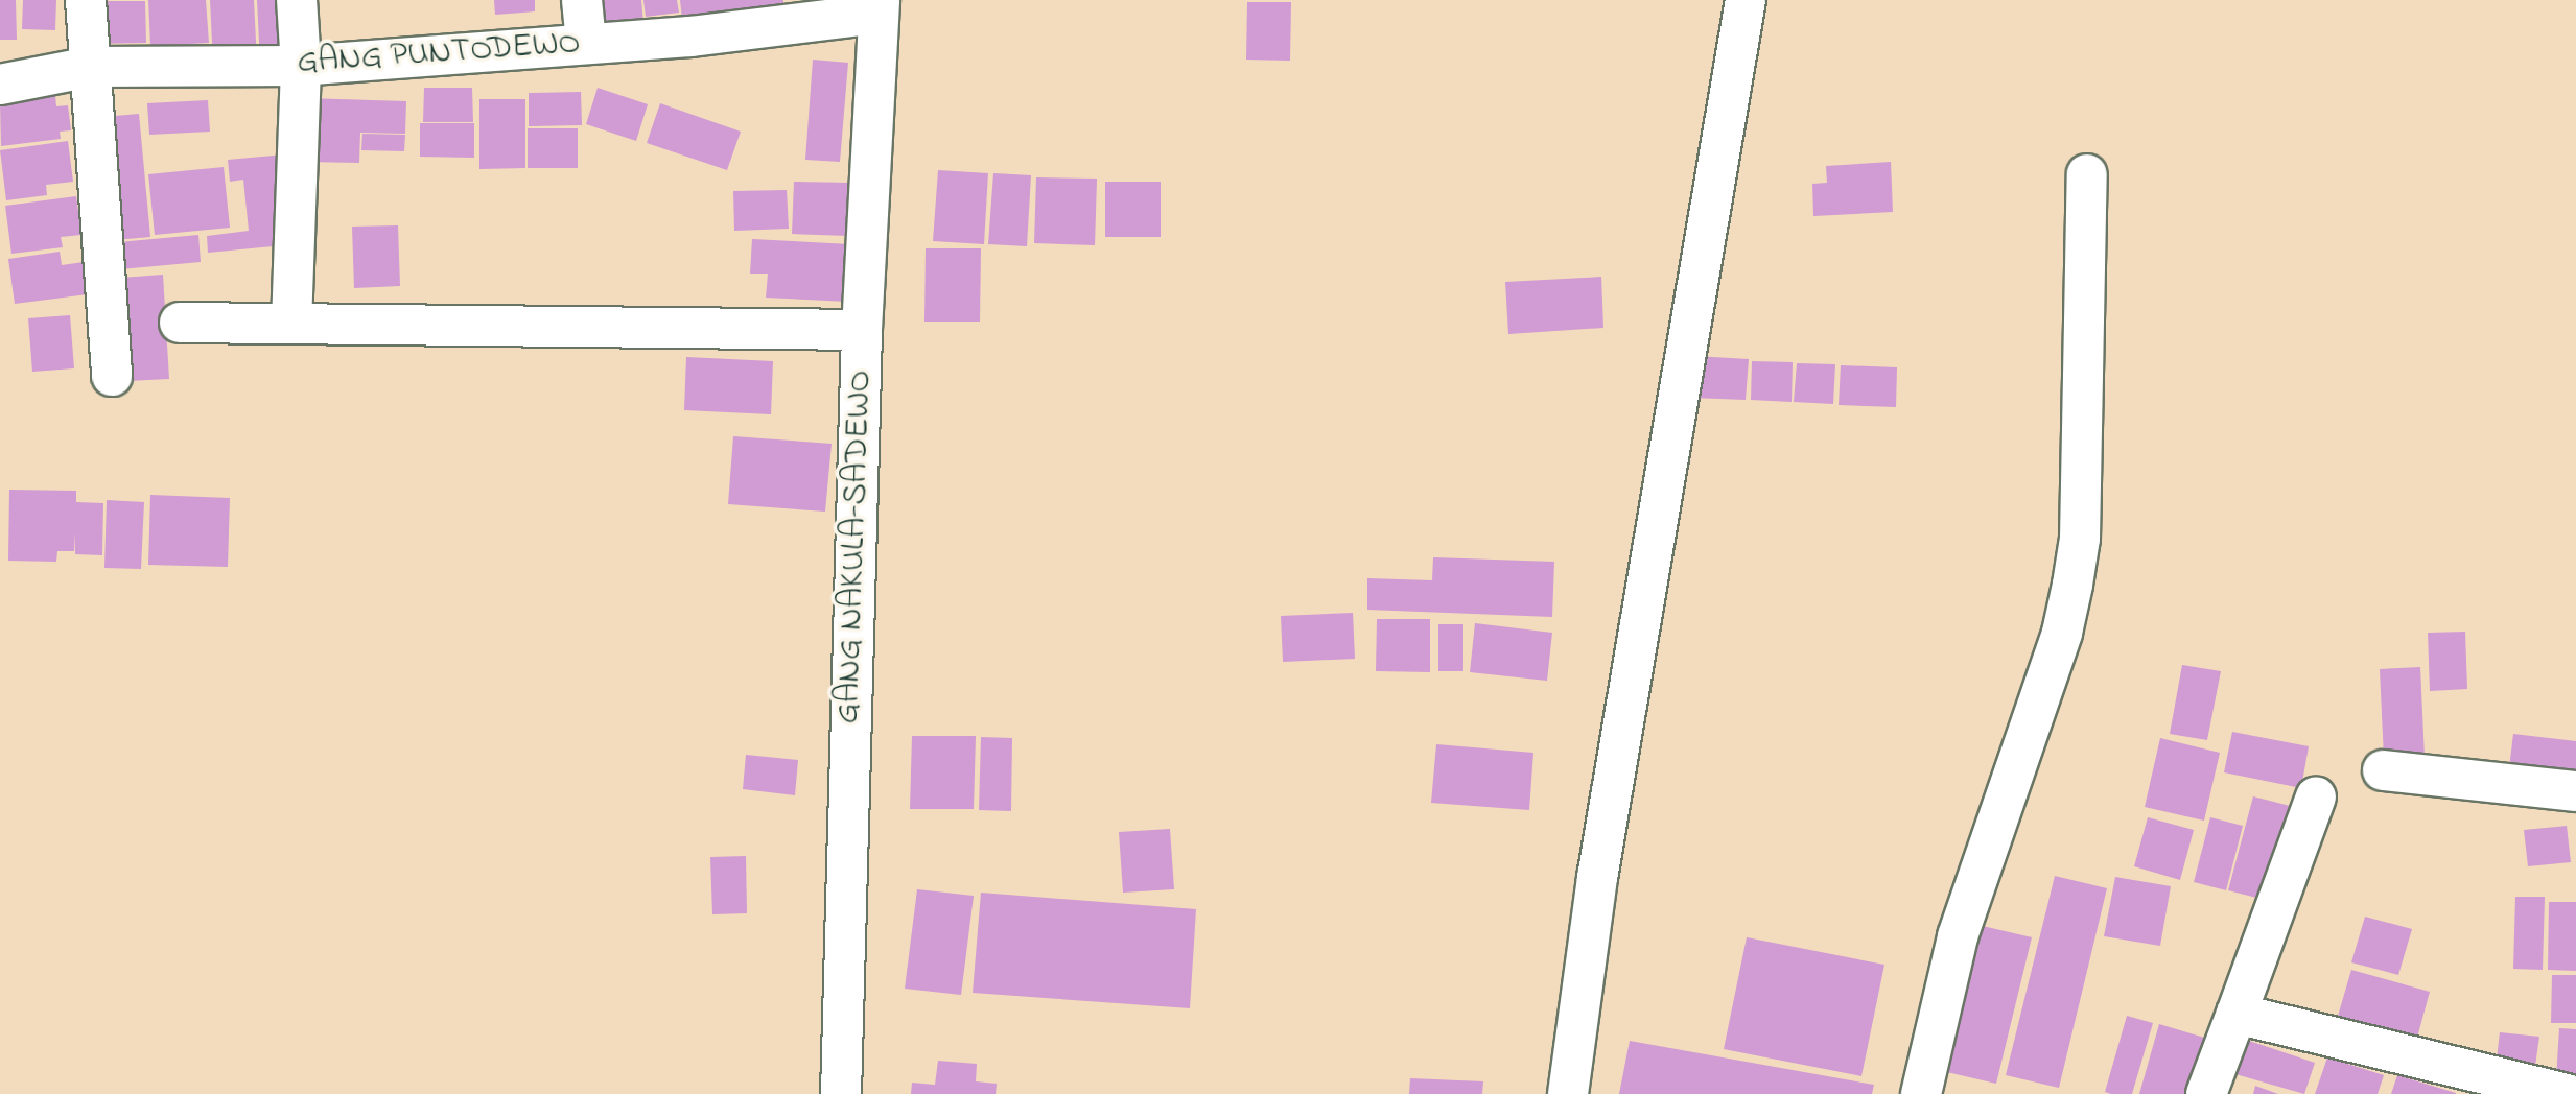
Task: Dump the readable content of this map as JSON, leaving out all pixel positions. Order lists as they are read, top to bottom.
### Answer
{
  "streets": {
    "street": ["GANG PUNTODEWO", "GANG NAKULA-SADEWO"]
  },
  "crossings": [
    ["GANG PUNTODEWO", "GANG NAKULA-SADEWO"]
  ]
}
